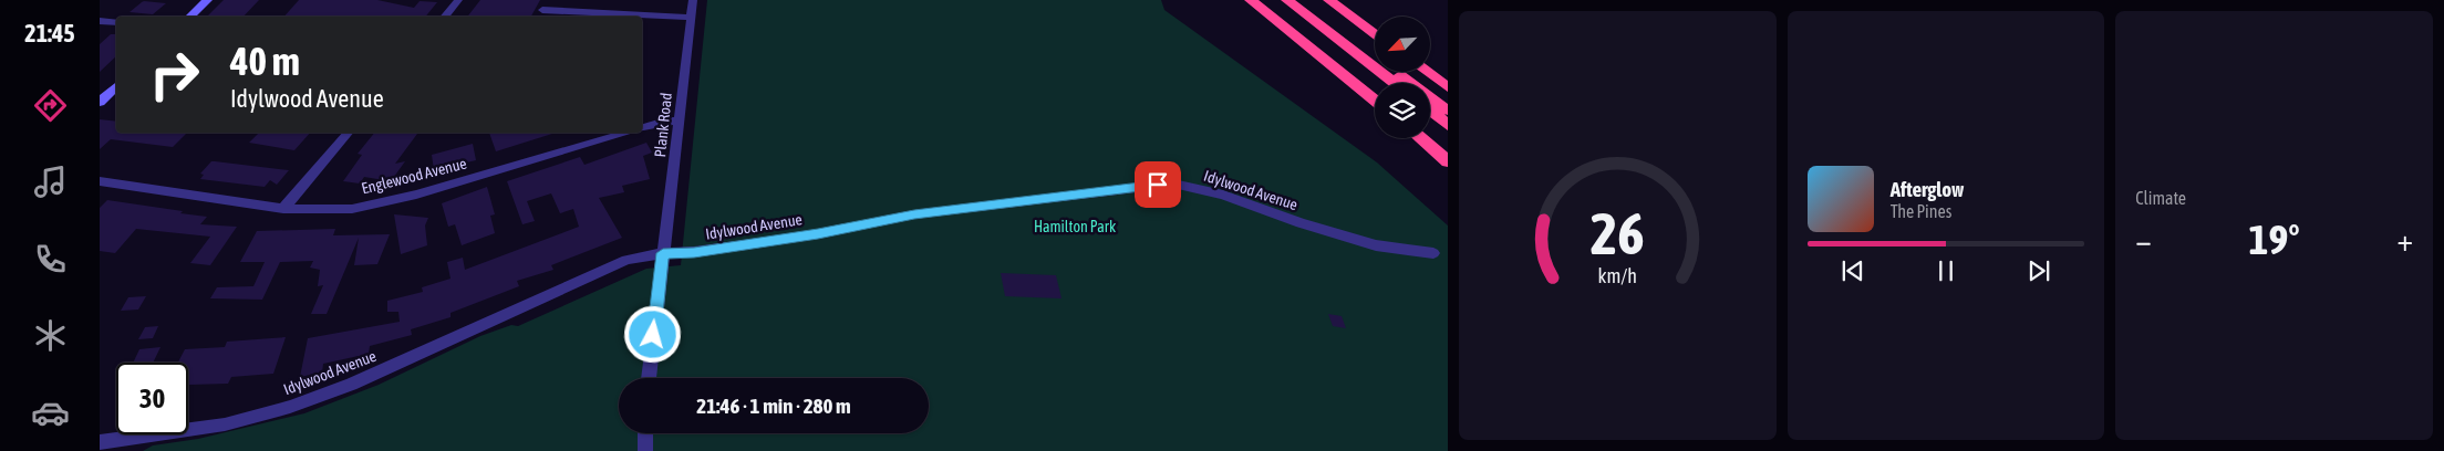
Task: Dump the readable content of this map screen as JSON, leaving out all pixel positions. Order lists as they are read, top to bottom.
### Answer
{
  "streets": {
    "street": ["Plank Road", "Englewood Avenue", "Idylwood Avenue"]
  },
  "crossings": [
    ["Plank Road", "Idylwood Avenue"]
  ],
  "parks": ["Hamilton Park"],
  "north": "bottom left",
  "page": {
    "tabs": "21:45",
    "tile": "Climate",
    "turn": ["40 m", "Idylwood Avenue"],
    "song": ["Afterglow", "The Pines"],
    "heat": ["−", "19°", "+"],
    "limit": "30",
    "trip": "21:46 · 1 min · 280 m",
    "gauge": ["26", "km/h"]
  }
}
